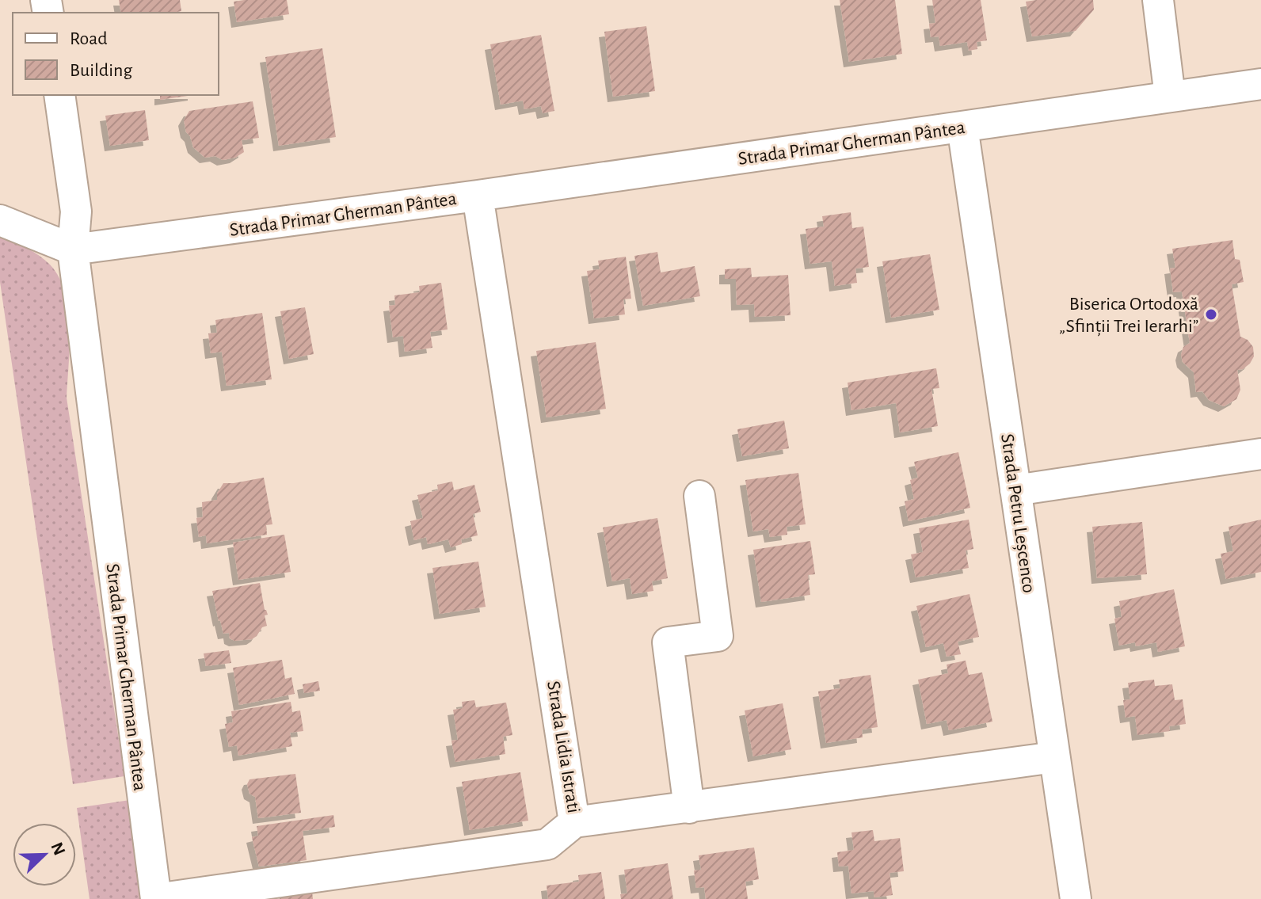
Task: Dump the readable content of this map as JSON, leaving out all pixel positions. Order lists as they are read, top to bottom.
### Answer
{
  "streets": {
    "street": ["Strada Primar Gherman Pântea", "Strada Petru Leșcenco", "Strada Lidia Istrati"]
  },
  "crossings": [
    ["Strada Primar Gherman Pântea", "Strada Petru Leșcenco"],
    ["Strada Primar Gherman Pântea", "Strada Lidia Istrati"],
    ["Strada Petru Leșcenco", "Strada Lidia Istrati"]
  ],
  "places": ["Biserica Ortodoxă „Sfinții Trei Ierarhi”"],
  "legend": ["Road", "Building"],
  "north": "top right"
}
